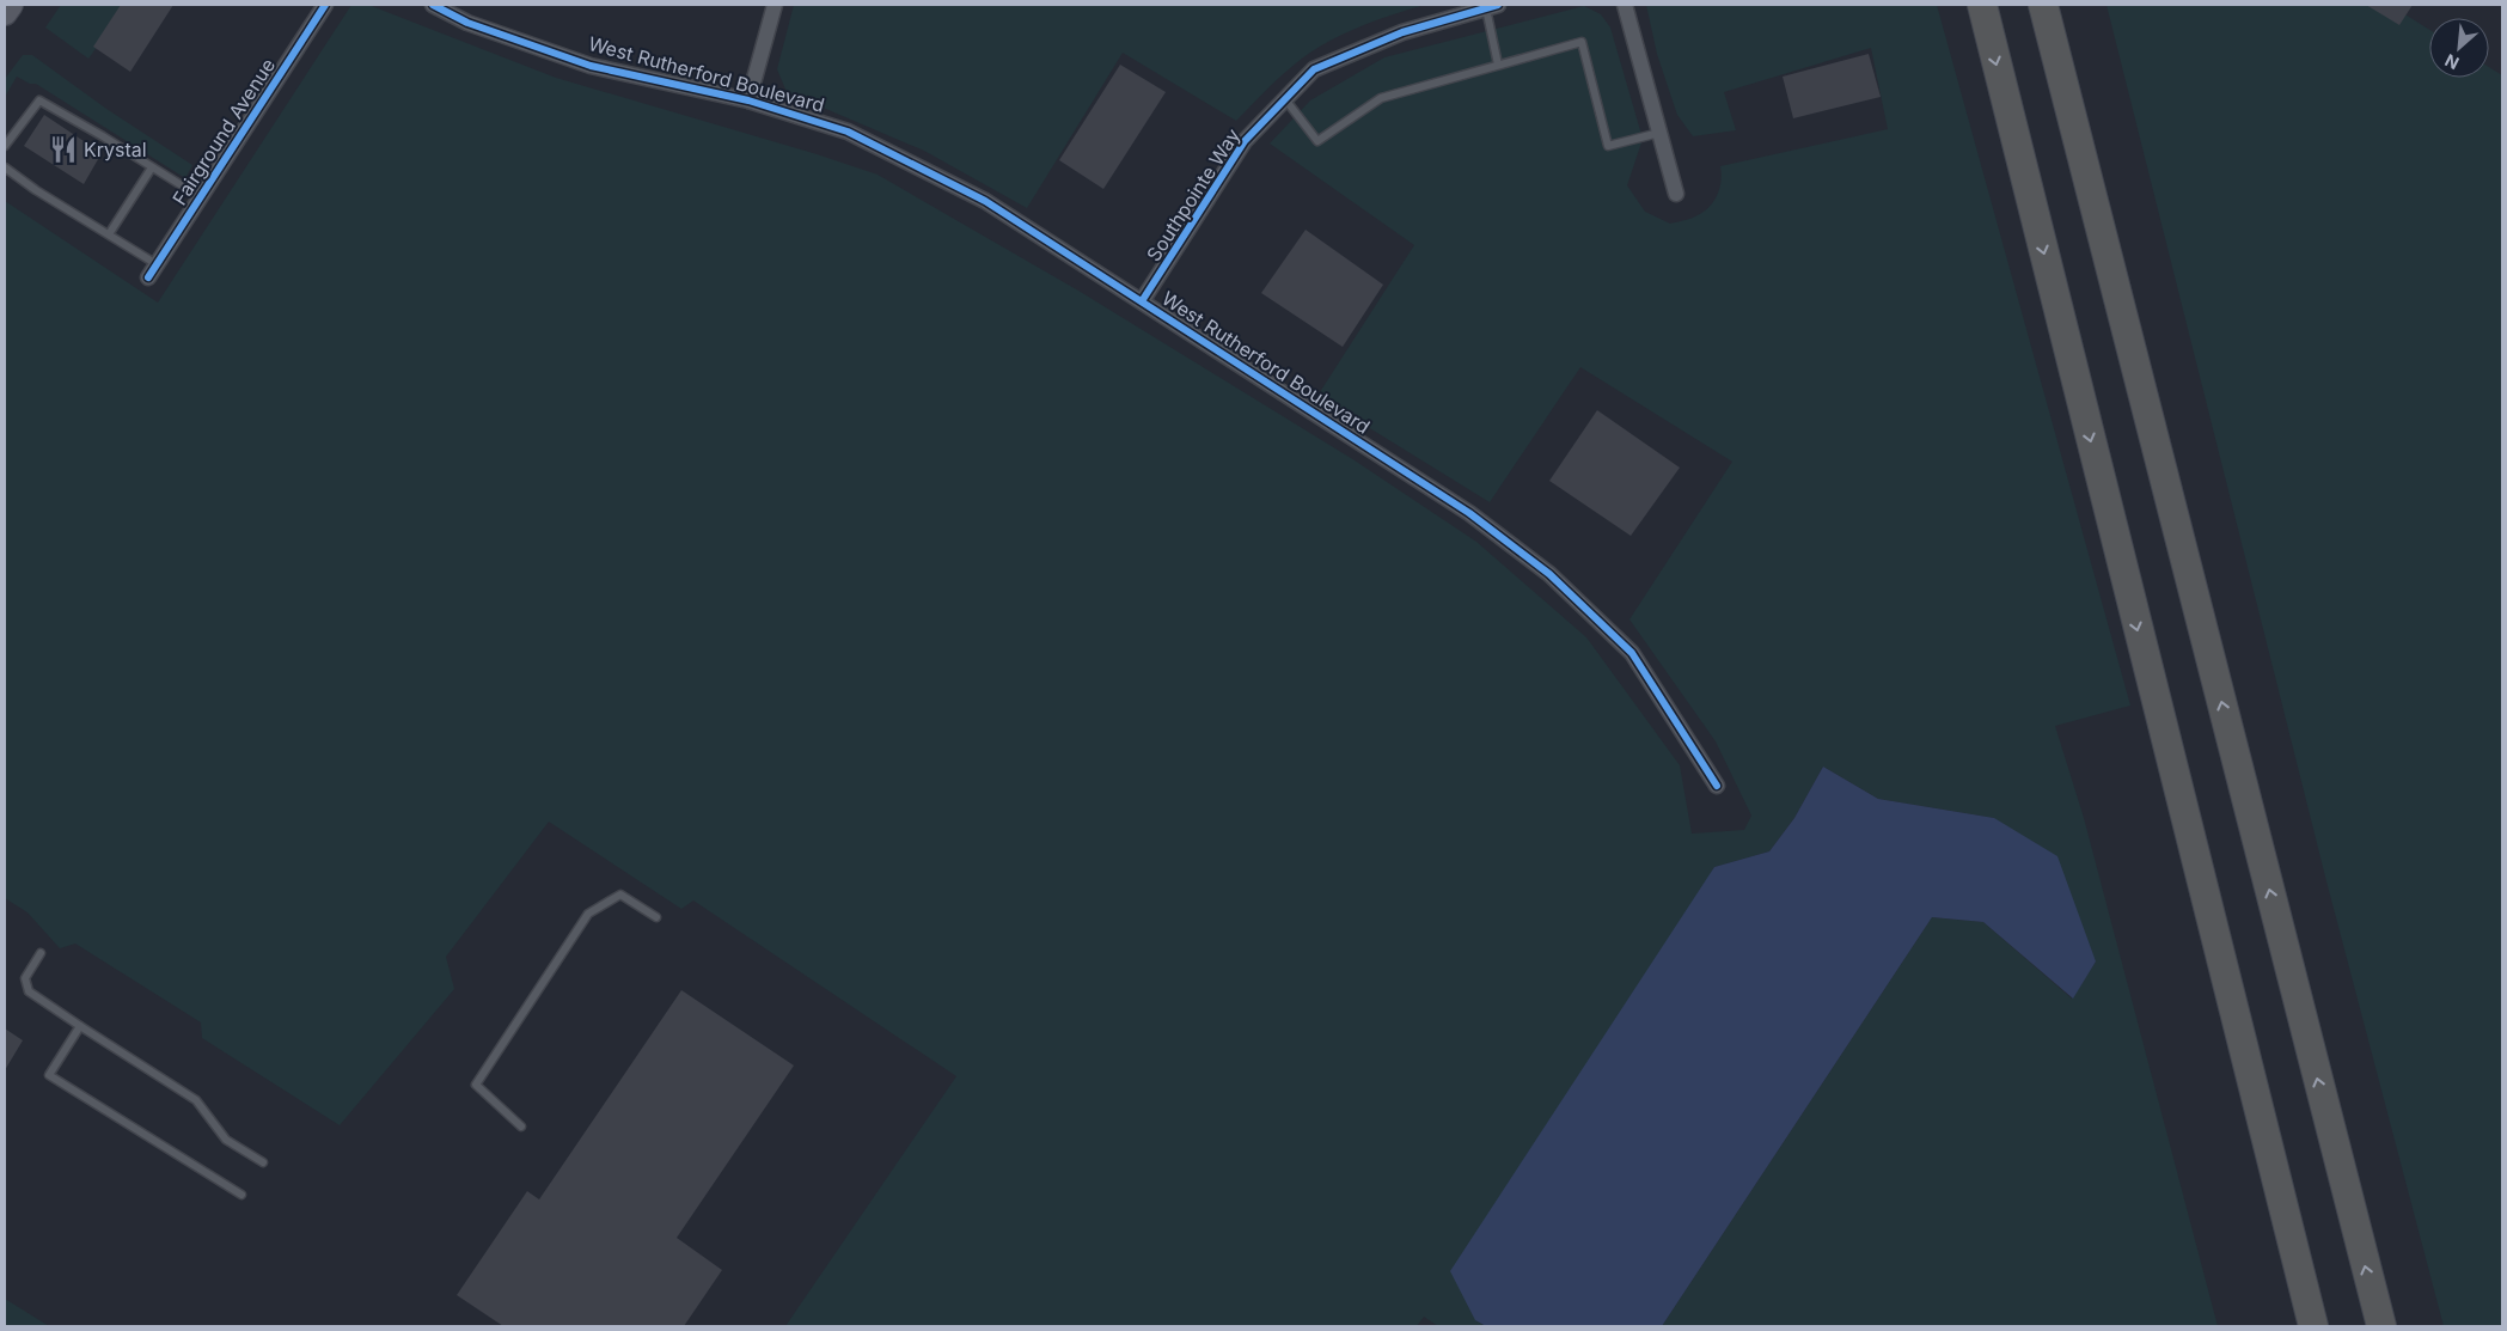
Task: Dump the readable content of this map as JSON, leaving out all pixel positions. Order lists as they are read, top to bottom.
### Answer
{
  "streets": {
    "street": ["West Rutherford Boulevard", "Fairground Avenue", "Southpointe Way"]
  },
  "crossings": [
    ["West Rutherford Boulevard", "Southpointe Way"]
  ],
  "places": {
    "restaurant": ["Krystal"]
  },
  "north": "bottom left"
}
